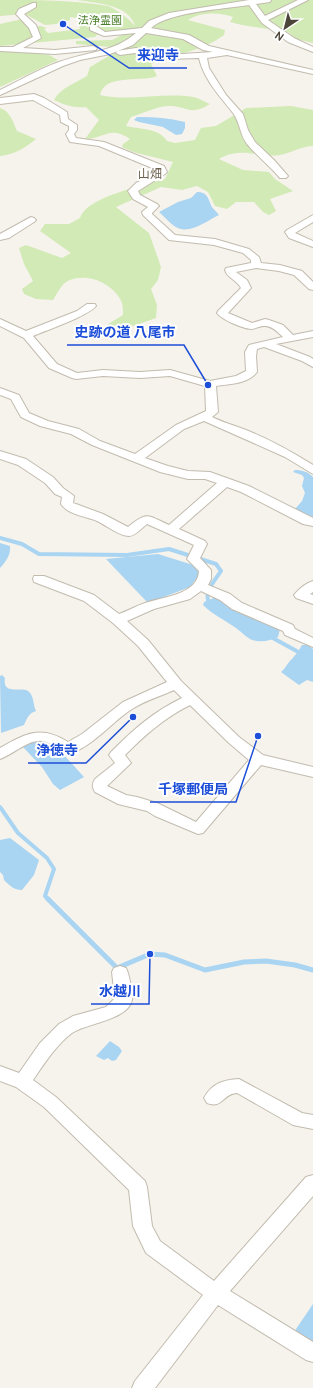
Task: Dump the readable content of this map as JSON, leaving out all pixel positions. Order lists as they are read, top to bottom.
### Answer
{
  "districts": ["山畑"],
  "parks": ["法浄霊園"],
  "places": [
    "来迎寺",
    "史跡の道 八尾市",
    "浄徳寺",
    "千塚郵便局",
    "水越川"
  ],
  "north": "bottom left"
}
